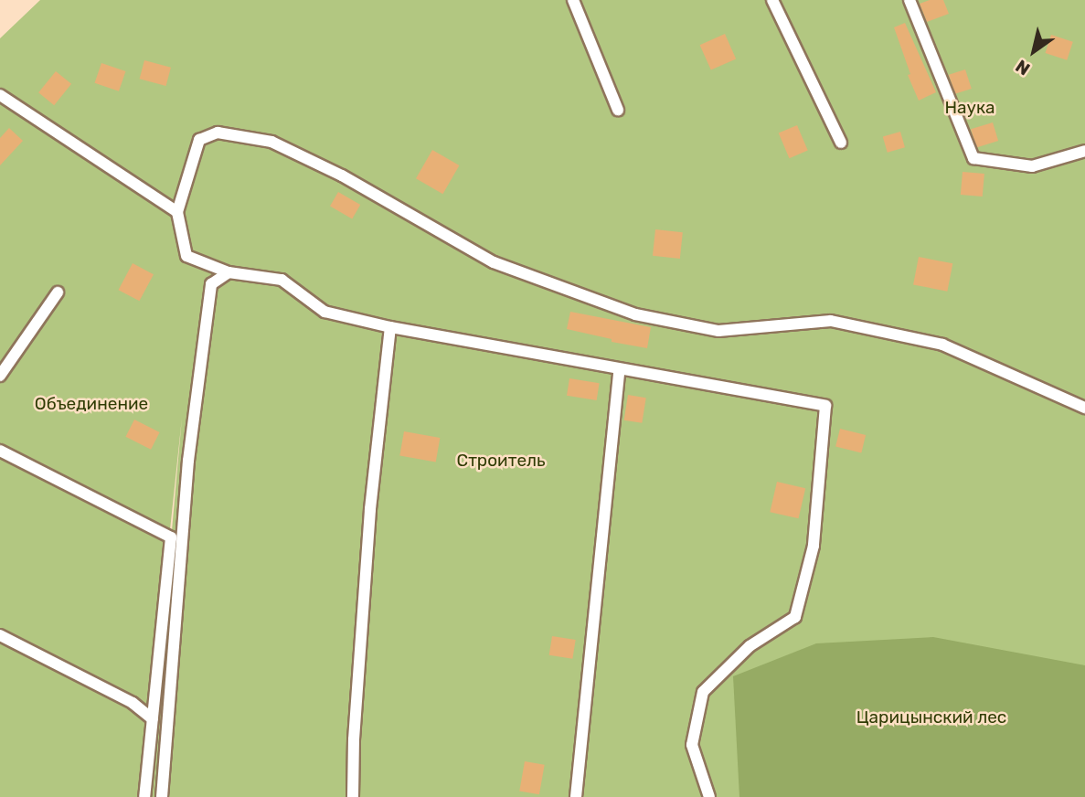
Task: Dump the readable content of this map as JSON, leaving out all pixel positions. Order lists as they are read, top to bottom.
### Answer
{
  "parks": [
    "Наука",
    "Объединение",
    "Строитель",
    "Царицынский лес"
  ],
  "north": "bottom left"
}
